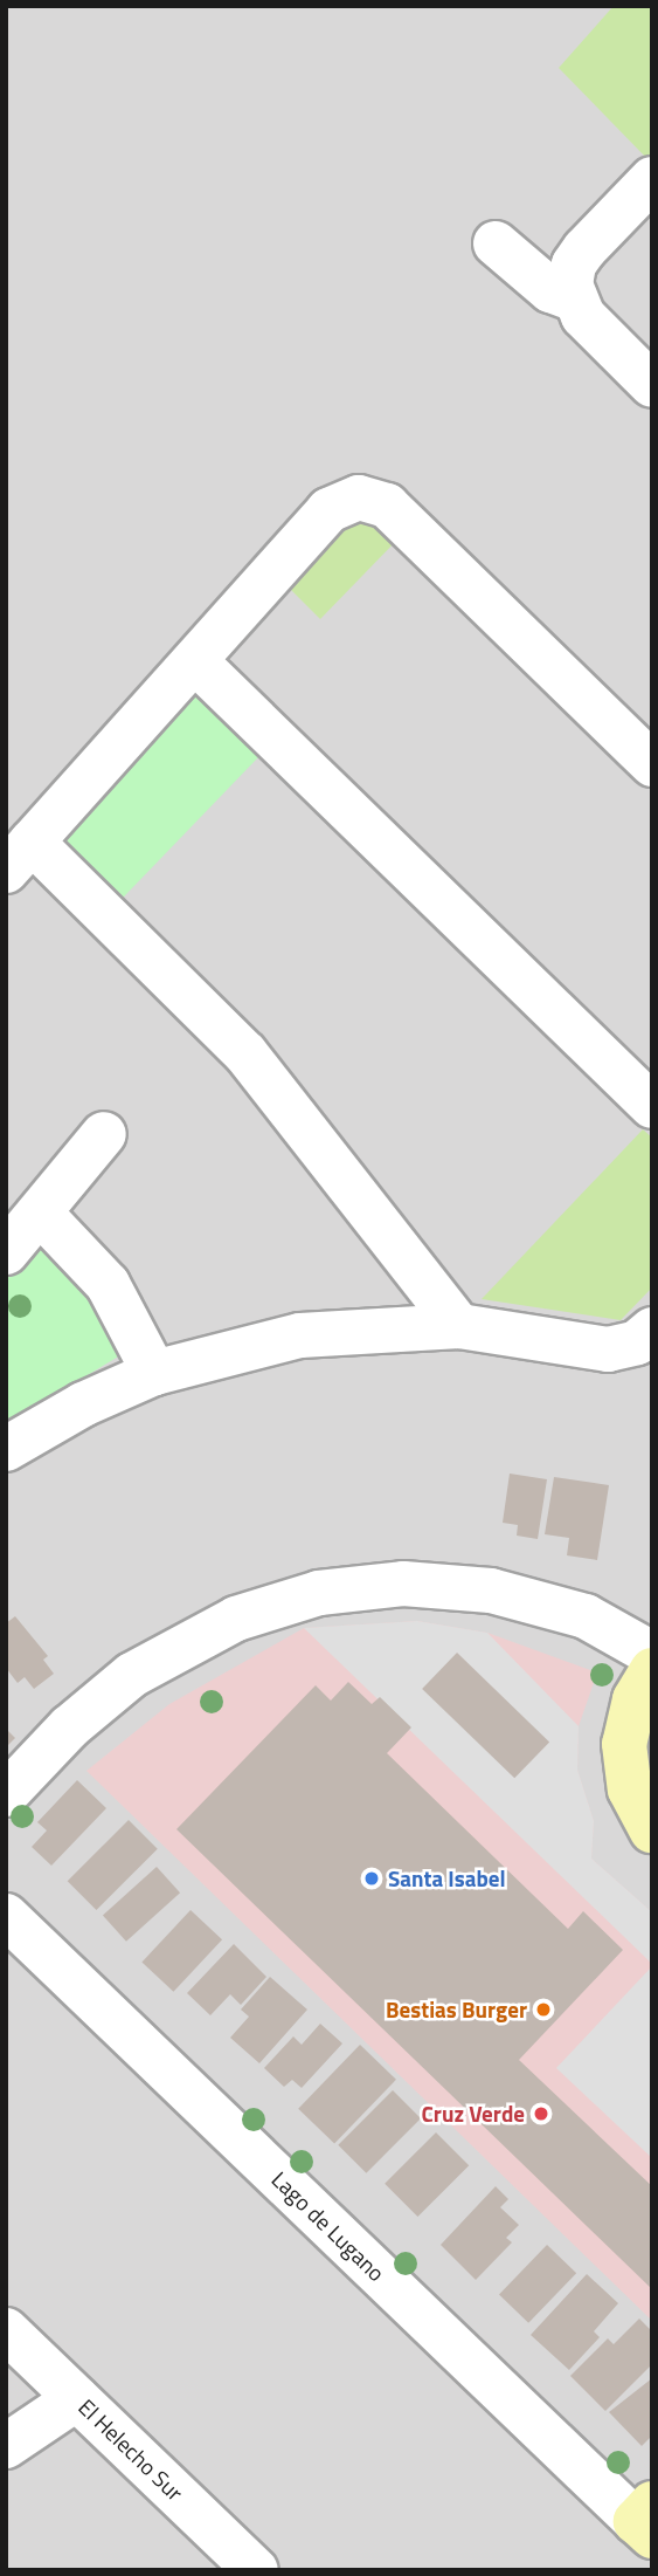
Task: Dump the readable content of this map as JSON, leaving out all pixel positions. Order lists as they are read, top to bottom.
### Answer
{
  "streets": {
    "street": ["Lago de Lugano", "El Helecho Sur"]
  },
  "places": ["Santa Isabel", "Bestias Burger", "Cruz Verde"]
}
